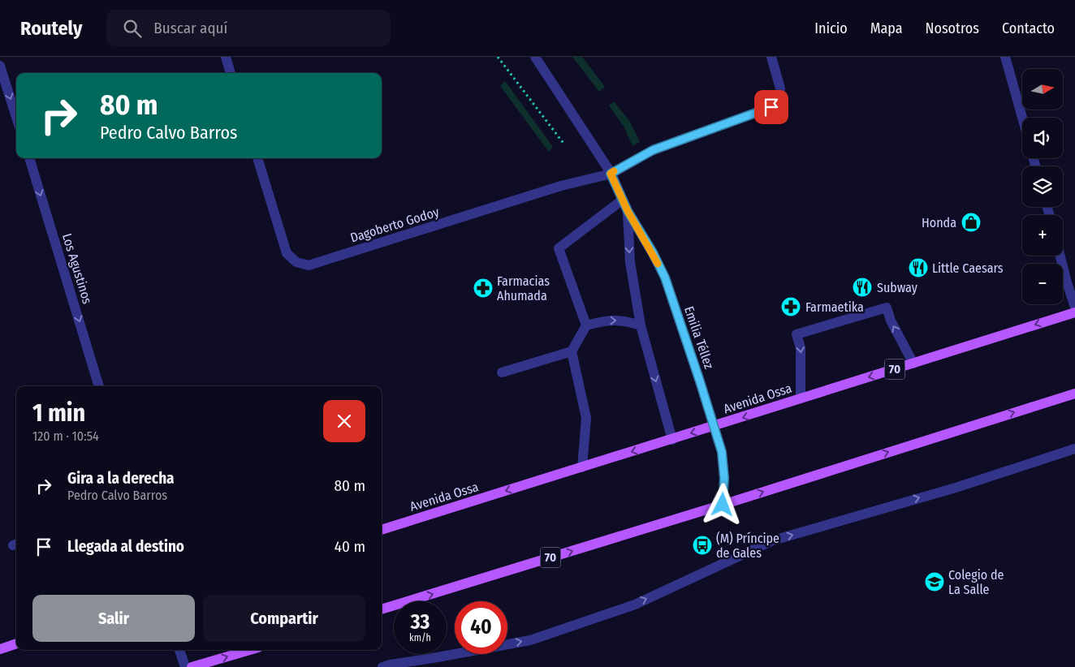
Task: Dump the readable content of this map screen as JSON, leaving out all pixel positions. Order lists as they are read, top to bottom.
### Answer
{
  "streets": {
    "main road": ["70", "Avenida Ossa"],
    "street": ["Dagoberto Godoy", "Los Agustinos", "Emilia Téllez"]
  },
  "crossings": [
    ["Dagoberto Godoy", "Emilia Téllez"],
    ["Emilia Téllez", "70"],
    ["Emilia Téllez", "Avenida Ossa"]
  ],
  "one_way": ["Los Agustinos"],
  "places": {
    "shop": ["Honda"],
    "restaurant": ["Little Caesars", "Subway"],
    "pharmacy": ["Farmacias Ahumada", "Farmaetika"],
    "bus stop": ["(M) Príncipe de Gales"],
    "school or university": ["Colegio de La Salle"]
  },
  "north": "right",
  "page": {
    "header": "Routely",
    "search": "Buscar aquí",
    "nav": [
      "Inicio",
      "Mapa",
      "Nosotros",
      "Contacto"
    ],
    "map_buttons": ["+", "−"],
    "turn": ["80 m", "Pedro Calvo Barros"],
    "heading": ["1 min", "120 m · 10:54"],
    "list": [
      {
        "name": "Gira a la derecha",
        "note": "Pedro Calvo Barros",
        "value": "80 m"
      },
      {
        "name": "Llegada al destino",
        "value": "40 m"
      }
    ],
    "buttons": ["Salir", "Compartir"],
    "speed": "33 km/h",
    "limit": "40"
  }
}
